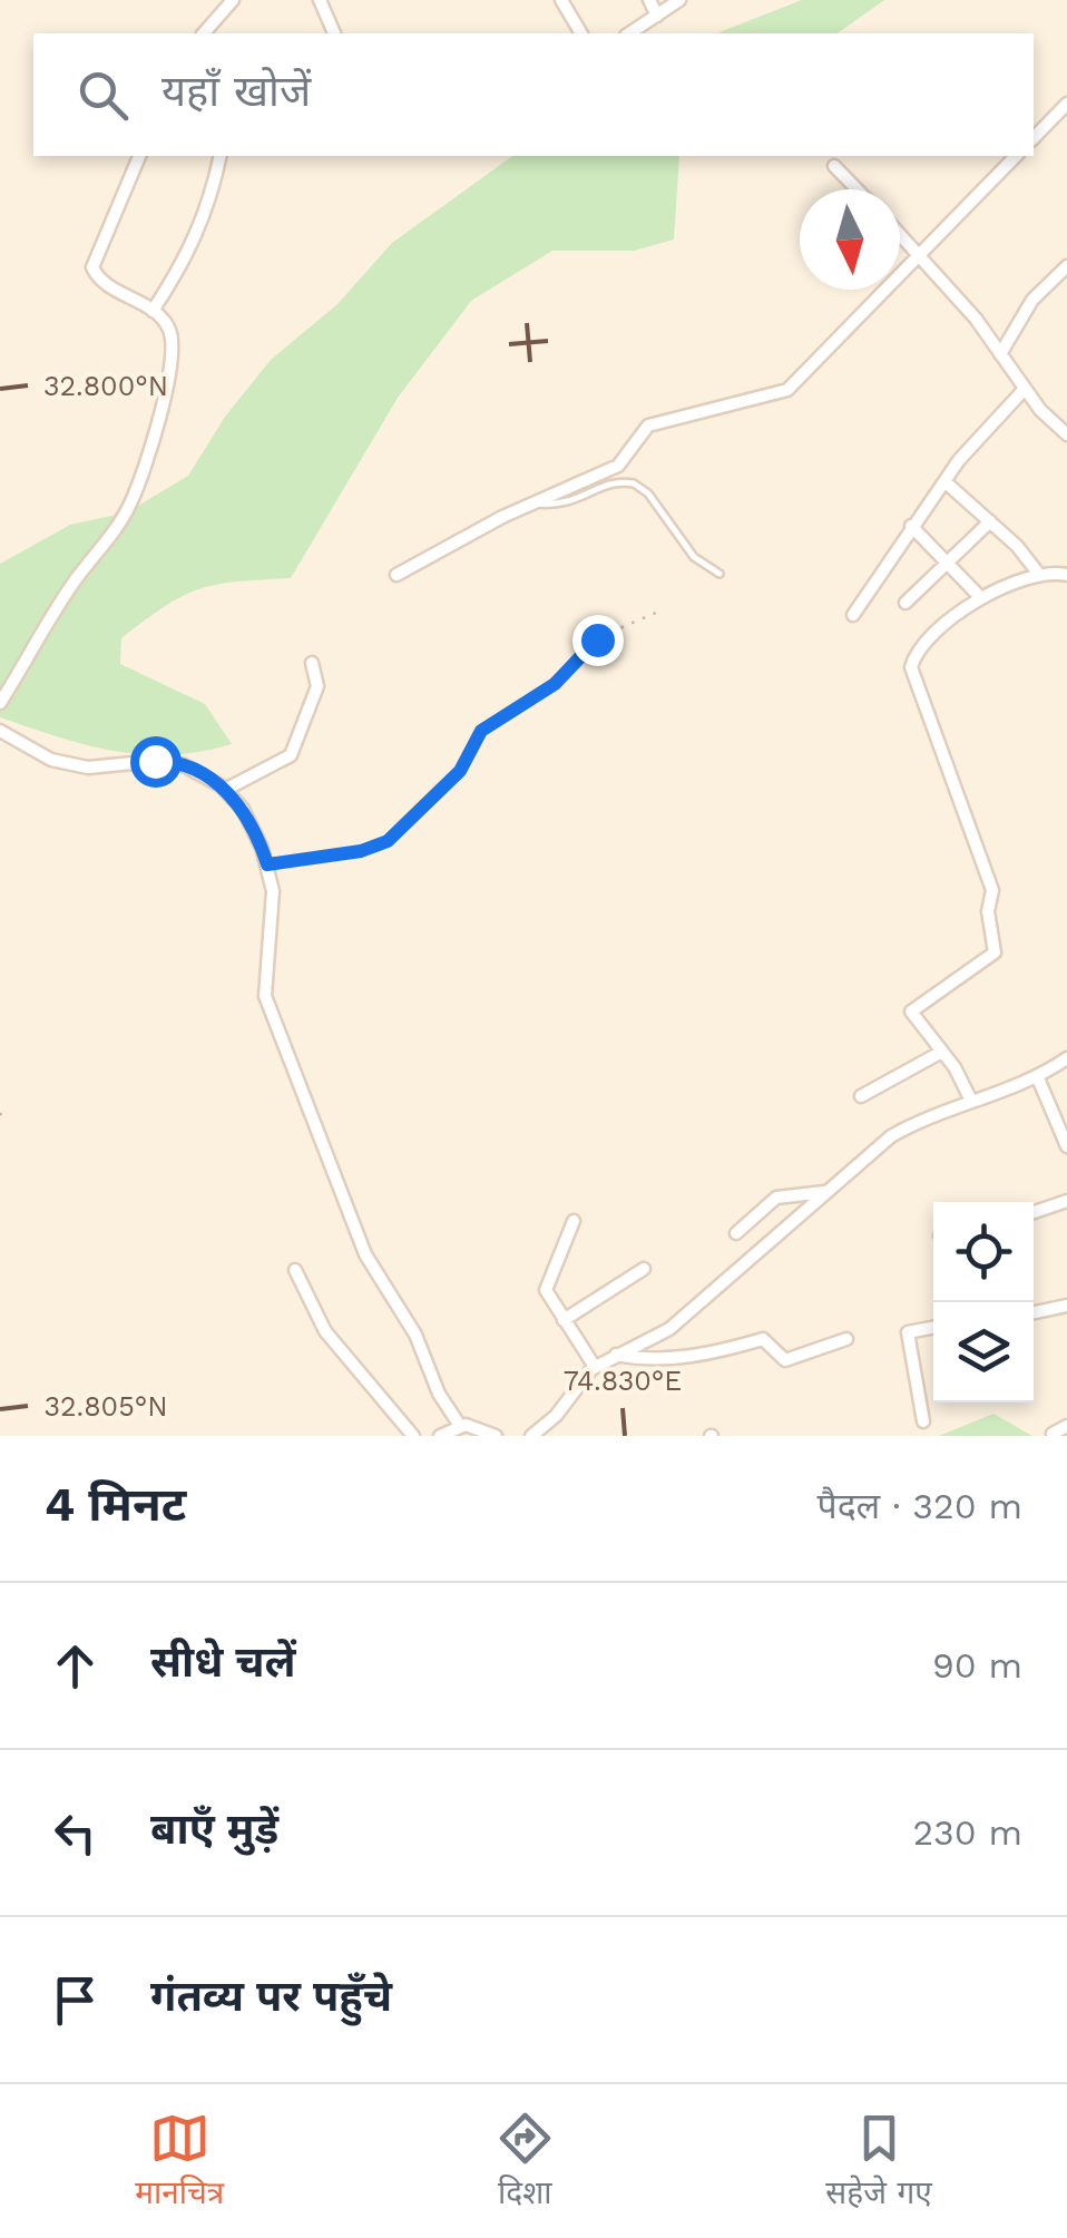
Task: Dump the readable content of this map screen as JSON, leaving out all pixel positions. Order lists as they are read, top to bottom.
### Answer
{
  "north": "bottom",
  "page": {
    "search": "यहाँ खोजें",
    "heading": ["4 मिनट", "पैदल · 320 m"],
    "list": [
      ["सीधे चलें", "90 m"],
      ["बाएँ मुड़ें", "230 m"],
      "गंतव्य पर पहुँचे"
    ],
    "nav": ["मानचित्र", "दिशा", "सहेजे गए"]
  },
  "coordinates": ["32.800°N", "74.830°E", "32.805°N"]
}
